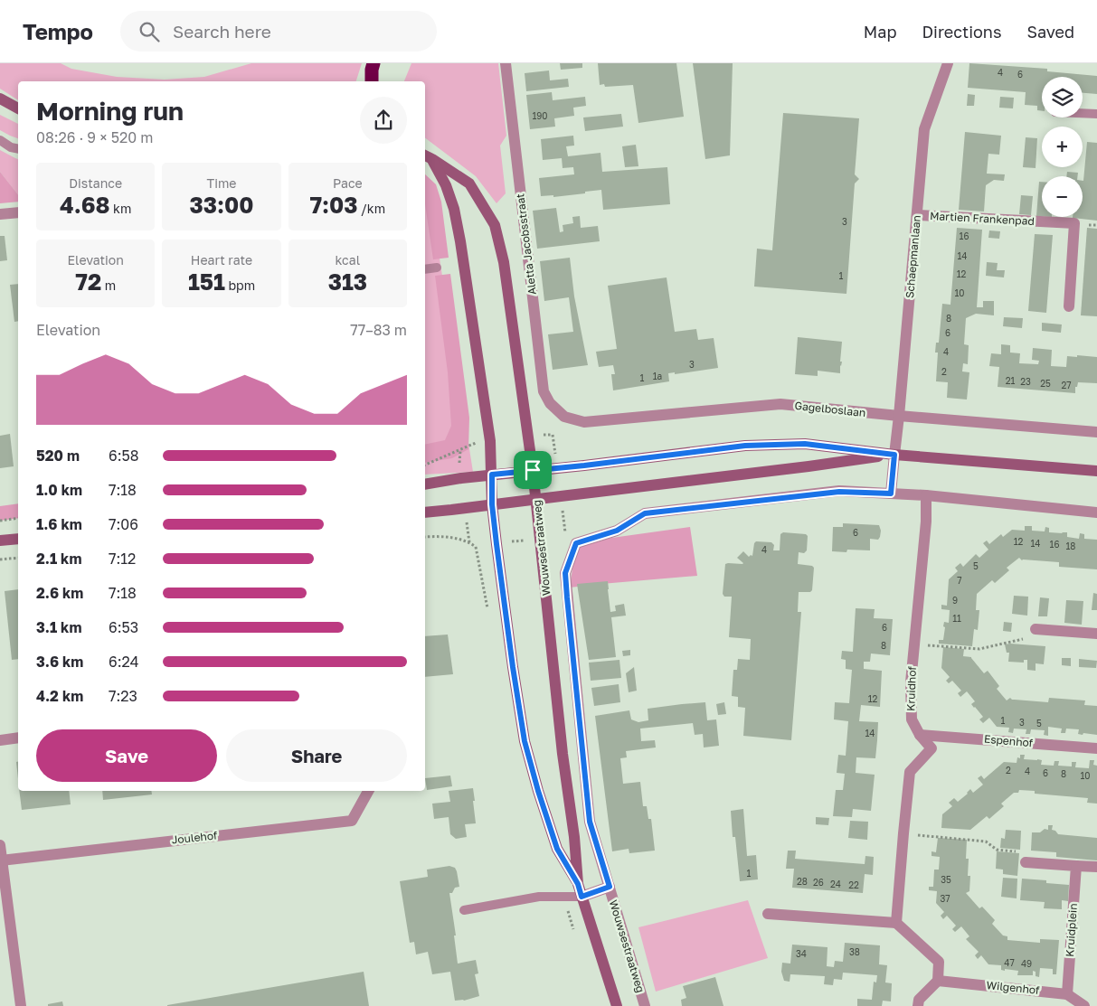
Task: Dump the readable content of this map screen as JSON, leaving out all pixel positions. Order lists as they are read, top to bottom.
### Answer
{
  "streets": {
    "main road": ["Wouwsestraatweg"],
    "street": [
      "Martien Frankenpad",
      "Aletta Jacobsstraat",
      "Schaepmanlaan",
      "Gagelboslaan",
      "Kruidhof",
      "Espenhof",
      "Joulehof",
      "Kruidplein",
      "Wilgenhof"
    ]
  },
  "crossings": [
    ["Martien Frankenpad", "Schaepmanlaan"],
    ["Aletta Jacobsstraat", "Gagelboslaan"],
    ["Schaepmanlaan", "Gagelboslaan"],
    ["Kruidhof", "Espenhof"],
    ["Kruidplein", "Wilgenhof"]
  ],
  "house_numbers": [
    "4",
    "6",
    "190",
    "3",
    "16",
    "14",
    "12",
    "1",
    "10",
    "8",
    "6",
    "4",
    "3",
    "2",
    "1a",
    "1",
    "21",
    "23",
    "25",
    "27",
    "6",
    "12",
    "14",
    "16",
    "18",
    "4",
    "5",
    "7",
    "9",
    "11",
    "6",
    "8",
    "12",
    "1",
    "3",
    "5",
    "14",
    "2",
    "4",
    "6",
    "8",
    "10",
    "1",
    "35",
    "28",
    "26",
    "24",
    "22",
    "37",
    "38",
    "34",
    "47",
    "49"
  ],
  "page": {
    "header": "Tempo",
    "search": "Search here",
    "nav": ["Map", "Directions", "Saved"],
    "map_buttons": ["+", "−"],
    "heading": ["Morning run", "08:26 · 9 × 520 m"],
    "stats": [
      ["Distance", "4.68 km"],
      ["Time", "33:00"],
      ["Pace", "7:03 /km"],
      ["Elevation", "72 m"],
      ["Heart rate", "151 bpm"],
      ["kcal", "313"]
    ],
    "chart": ["Elevation", "77–83 m"],
    "list": [
      {
        "name": "520 m",
        "note": "6:58"
      },
      {
        "name": "1.0 km",
        "note": "7:18"
      },
      {
        "name": "1.6 km",
        "note": "7:06"
      },
      {
        "name": "2.1 km",
        "note": "7:12"
      },
      {
        "name": "2.6 km",
        "note": "7:18"
      },
      {
        "name": "3.1 km",
        "note": "6:53"
      },
      {
        "name": "3.6 km",
        "note": "6:24"
      },
      {
        "name": "4.2 km",
        "note": "7:23"
      }
    ],
    "buttons": ["Save", "Share"]
  }
}
